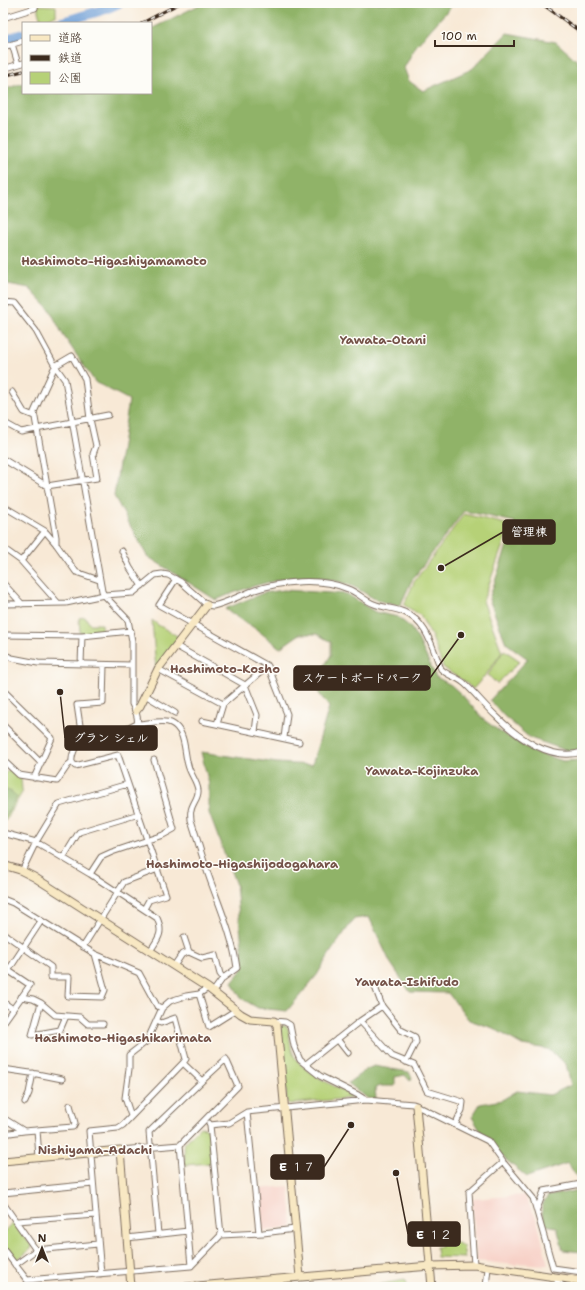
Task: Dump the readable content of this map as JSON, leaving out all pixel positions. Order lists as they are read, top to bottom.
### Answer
{
  "districts": [
    "Hashimoto-Higashiyamamoto",
    "Yawata-Otani",
    "Hashimoto-Kosho",
    "Yawata-Kojinzuka",
    "Hashimoto-Higashijodogahara",
    "Yawata-Ishifudo",
    "Hashimoto-Higashikarimata",
    "Nishiyama-Adachi"
  ],
  "places": [
    "管理棟",
    "スケートボードパーク",
    "グラン シェル",
    "E １７",
    "E １２"
  ],
  "legend": ["道路", "鉄道", "公園"],
  "scale_bar": "100 m",
  "north": "top"
}
